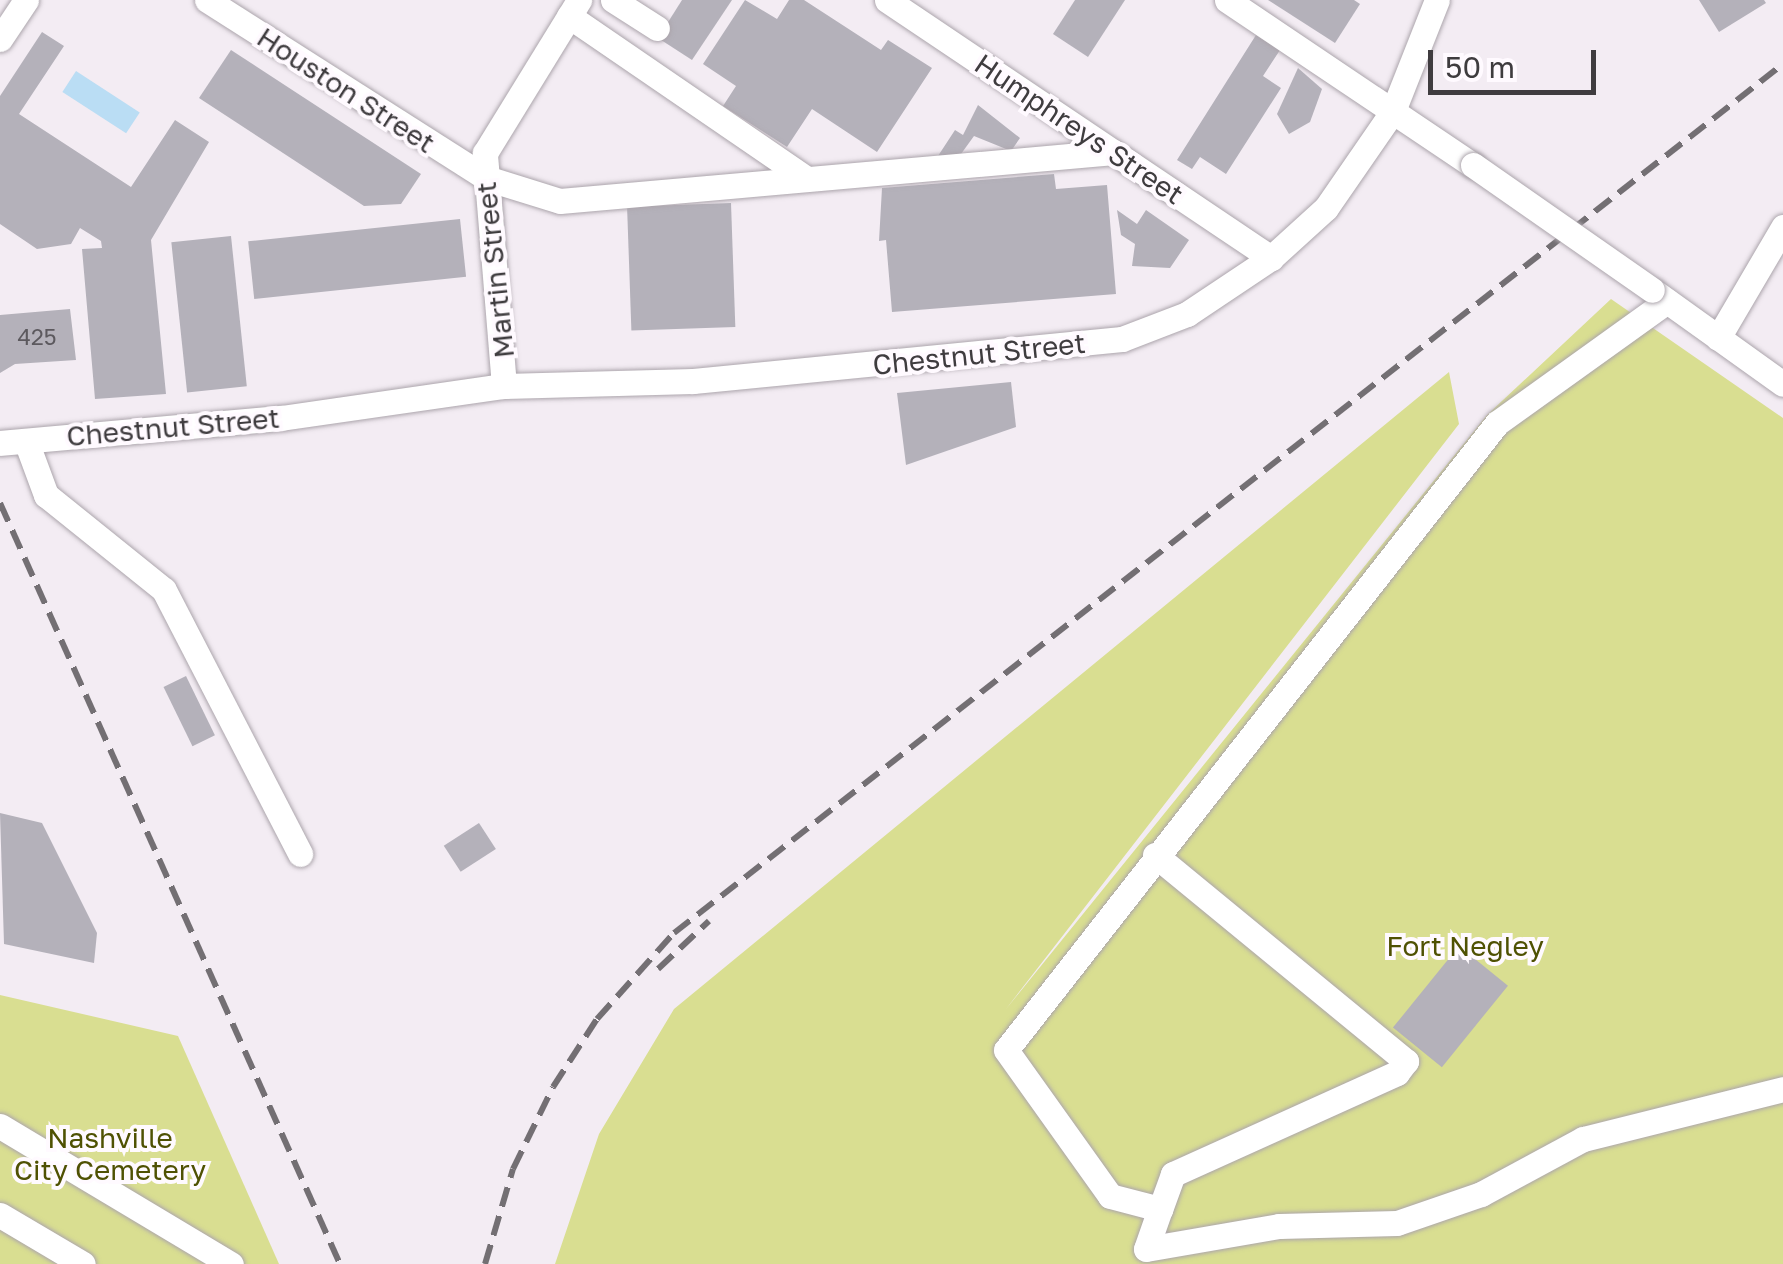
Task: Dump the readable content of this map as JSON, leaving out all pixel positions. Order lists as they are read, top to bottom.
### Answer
{
  "streets": {
    "street": [
      "Houston Street",
      "Humphreys Street",
      "Martin Street",
      "Chestnut Street"
    ]
  },
  "crossings": [
    ["Houston Street", "Humphreys Street"],
    ["Houston Street", "Martin Street"],
    ["Humphreys Street", "Chestnut Street"],
    ["Martin Street", "Chestnut Street"]
  ],
  "parks": ["Fort Negley", "Nashville City Cemetery"],
  "house_numbers": ["425"],
  "scale_bar": "50 m"
}
